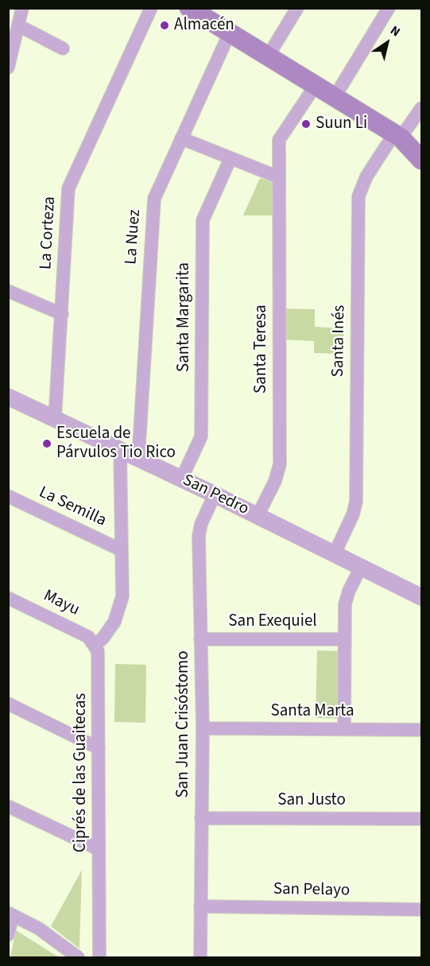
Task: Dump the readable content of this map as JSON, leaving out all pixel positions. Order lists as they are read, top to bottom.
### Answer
{
  "streets": {
    "street": [
      "La Corteza",
      "La Nuez",
      "Santa Margarita",
      "Santa Inés",
      "Santa Teresa",
      "San Pedro",
      "La Semilla",
      "Mayu",
      "San Exequiel",
      "Santa Marta",
      "San Juan Crisóstomo",
      "Ciprés de las Guaitecas",
      "San Justo",
      "San Pelayo"
    ]
  },
  "crossings": [
    ["La Corteza", "San Pedro"],
    ["La Nuez", "San Pedro"],
    ["Santa Margarita", "San Pedro"],
    ["Santa Inés", "San Pedro"],
    ["Santa Teresa", "San Pedro"],
    ["San Pedro", "San Juan Crisóstomo"],
    ["Mayu", "Ciprés de las Guaitecas"],
    ["San Exequiel", "San Juan Crisóstomo"],
    ["Santa Marta", "San Juan Crisóstomo"],
    ["San Juan Crisóstomo", "San Justo"],
    ["San Juan Crisóstomo", "San Pelayo"]
  ],
  "places": ["Almacén", "Suun Li", "Escuela de Párvulos Tio Rico"],
  "north": "top right"
}
